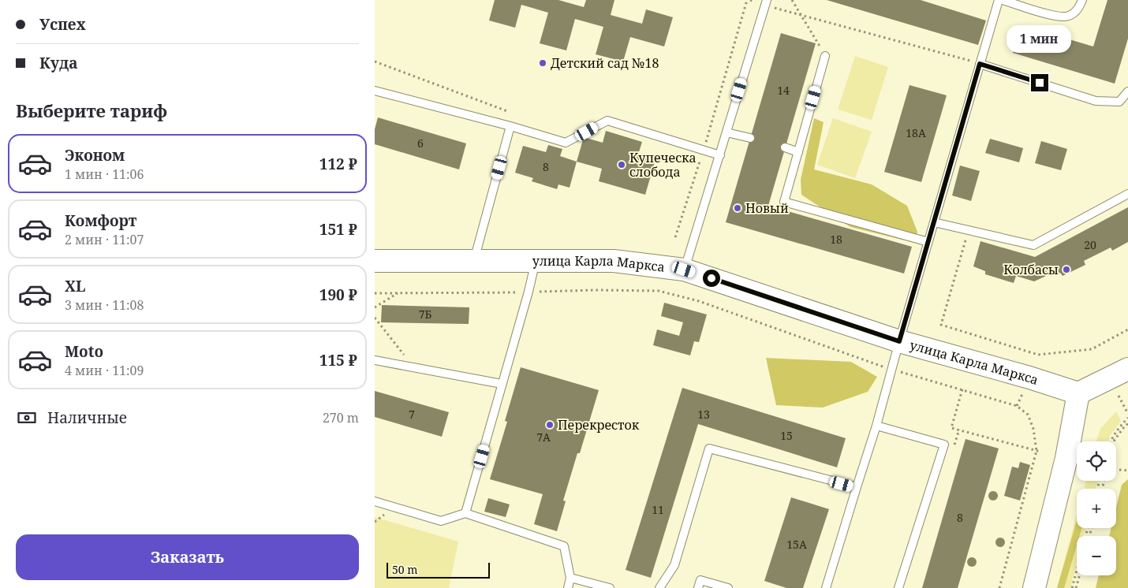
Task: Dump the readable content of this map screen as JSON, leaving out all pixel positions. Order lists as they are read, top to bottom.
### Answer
{
  "streets": {
    "street": ["улица Карла Маркса"]
  },
  "places": [
    "Детский сад №18",
    "Купеческа слобода",
    "Новый",
    "Колбасы",
    "Перекресток"
  ],
  "house_numbers": [
    "14",
    "18А",
    "6",
    "8",
    "18",
    "20",
    "7Б",
    "7",
    "13",
    "15",
    "7А",
    "11",
    "8",
    "15А"
  ],
  "scale_bar": "50 m",
  "page": {
    "banner": ["Успех", "Куда"],
    "bubble": "1 мин",
    "heading": "Выберите тариф",
    "list": [
      {
        "name": "Эконом",
        "note": "1 мин · 11:06",
        "value": "112 ₽"
      },
      {
        "name": "Комфорт",
        "note": "2 мин · 11:07",
        "value": "151 ₽"
      },
      {
        "name": "XL",
        "note": "3 мин · 11:08",
        "value": "190 ₽"
      },
      {
        "name": "Moto",
        "note": "4 мин · 11:09",
        "value": "115 ₽"
      }
    ],
    "pay": ["Наличные", "270 m"],
    "map_buttons": ["+", "−"],
    "buttons": "Заказать",
    "scale": "50 m"
  }
}
